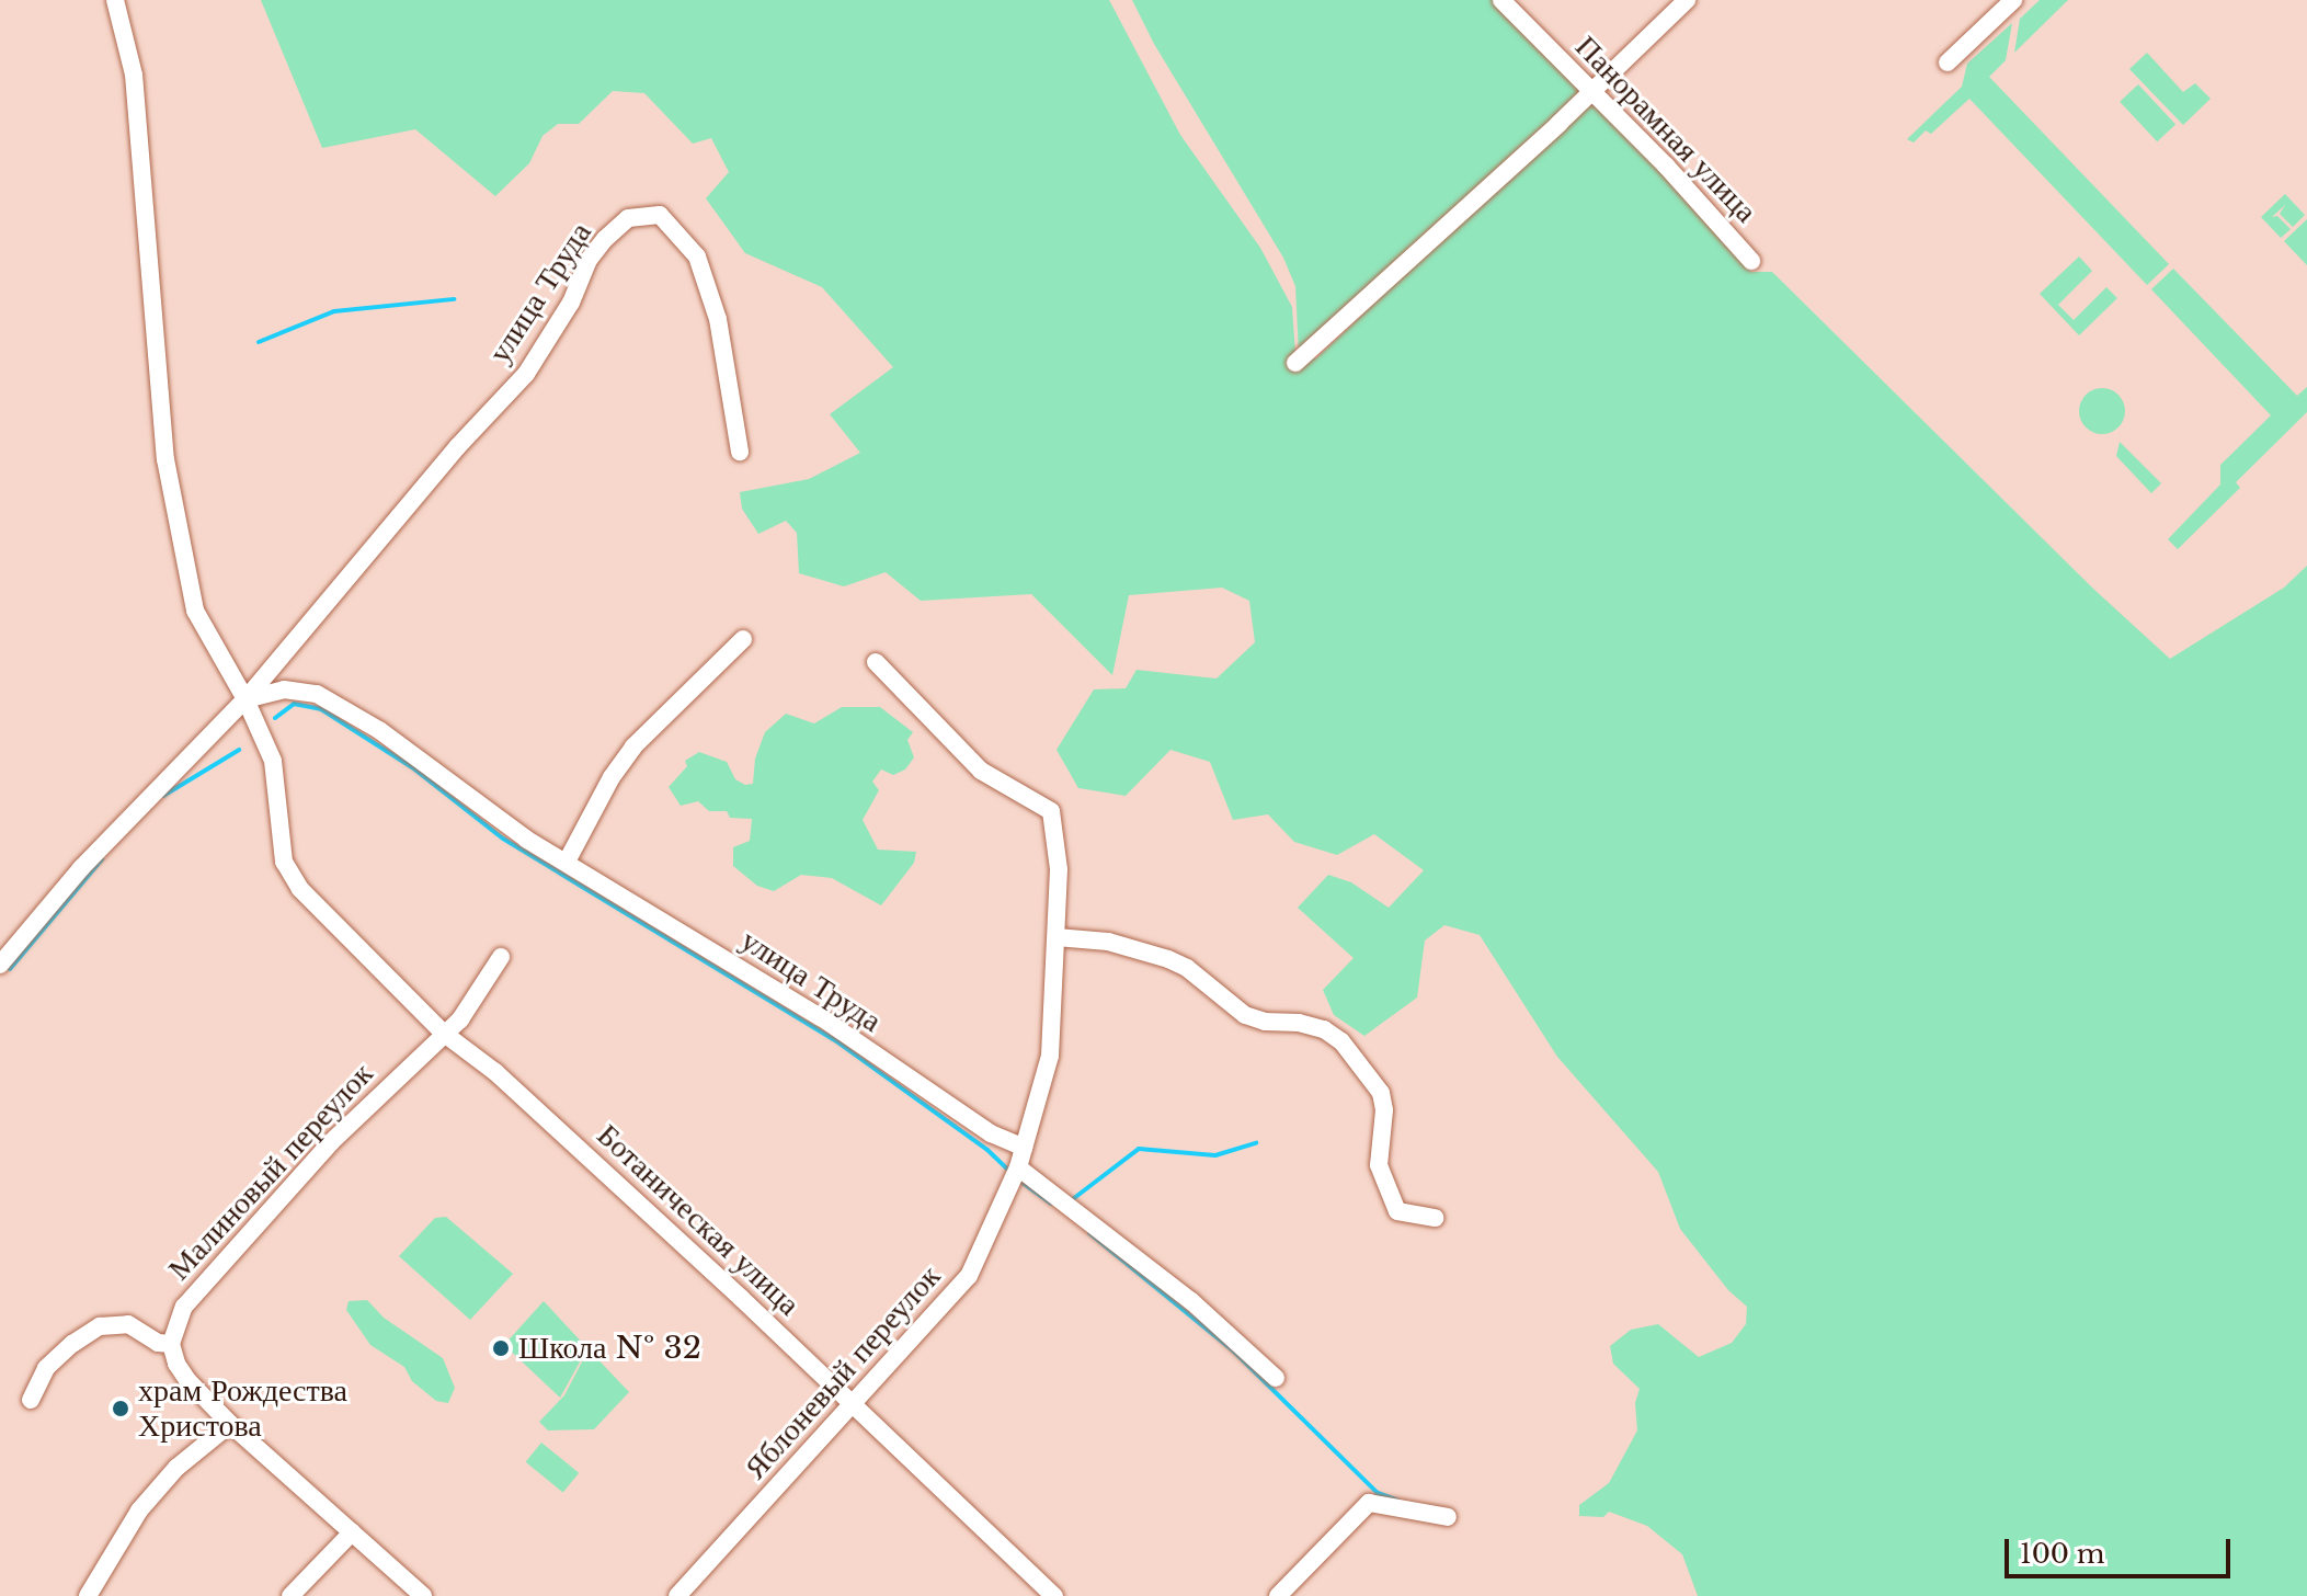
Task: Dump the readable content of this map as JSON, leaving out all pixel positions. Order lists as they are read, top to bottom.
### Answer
{
  "streets": {
    "street": [
      "Панорамная улица",
      "улица Труда",
      "Малиновый переулок",
      "Ботаническая улица",
      "Яблоневый переулок"
    ]
  },
  "crossings": [
    ["улица Труда", "Ботаническая улица"],
    ["улица Труда", "Яблоневый переулок"],
    ["Малиновый переулок", "Ботаническая улица"],
    ["Ботаническая улица", "Яблоневый переулок"]
  ],
  "places": ["Школа № 32", "храм Рождества Христова"],
  "scale_bar": "100 m"
}
